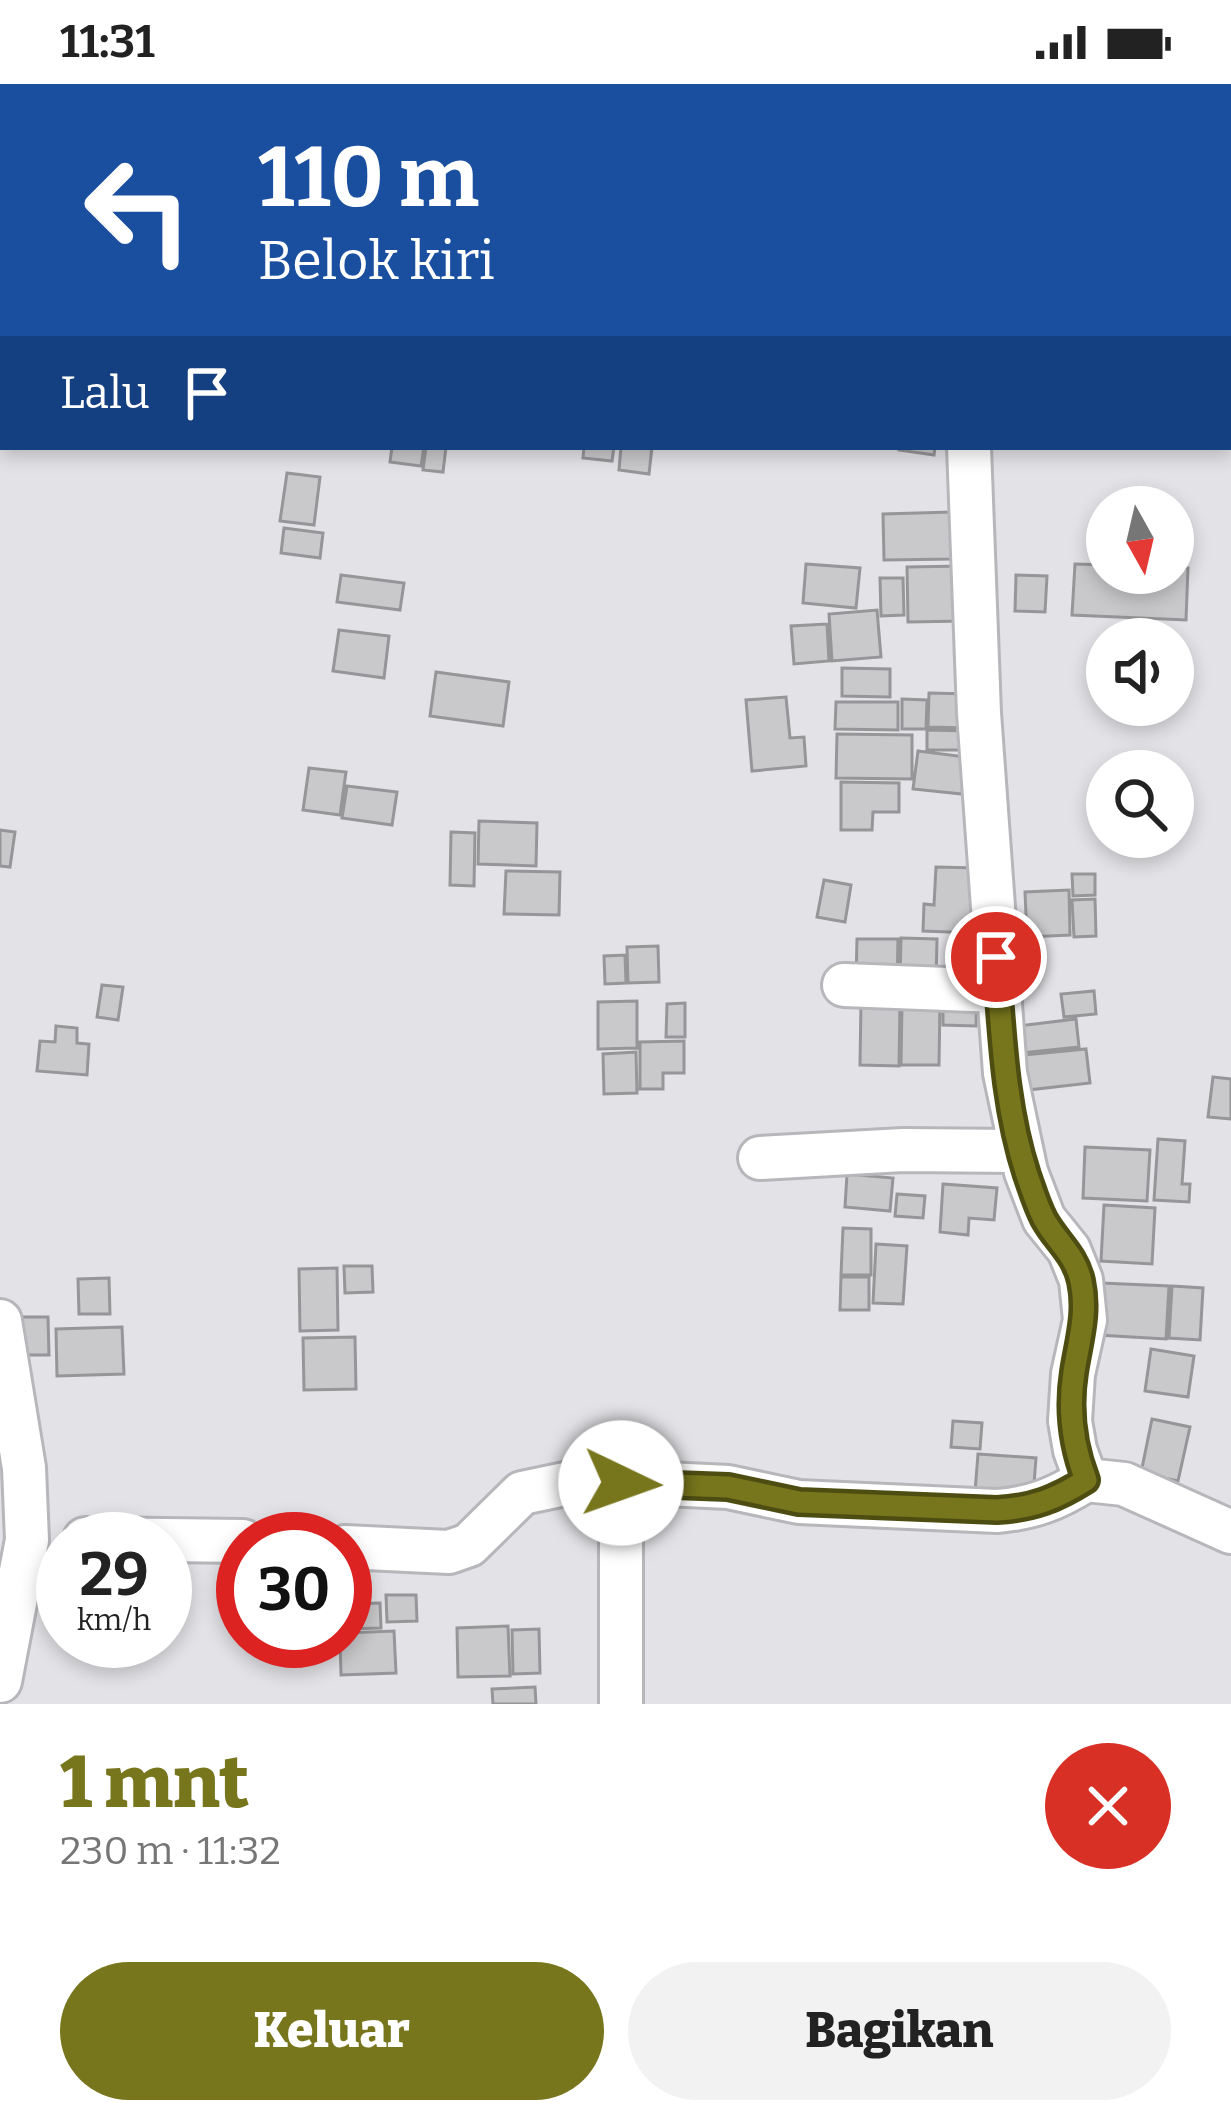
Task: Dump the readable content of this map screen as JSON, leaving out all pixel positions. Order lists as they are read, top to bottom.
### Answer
{
  "north": "bottom",
  "page": {
    "status": "11:31",
    "turn": ["110 m", "Belok kiri"],
    "then": "Lalu",
    "speed": "29 km/h",
    "limit": "30",
    "heading": ["1 mnt", "230 m · 11:32"],
    "buttons": ["Keluar", "Bagikan"]
  }
}
